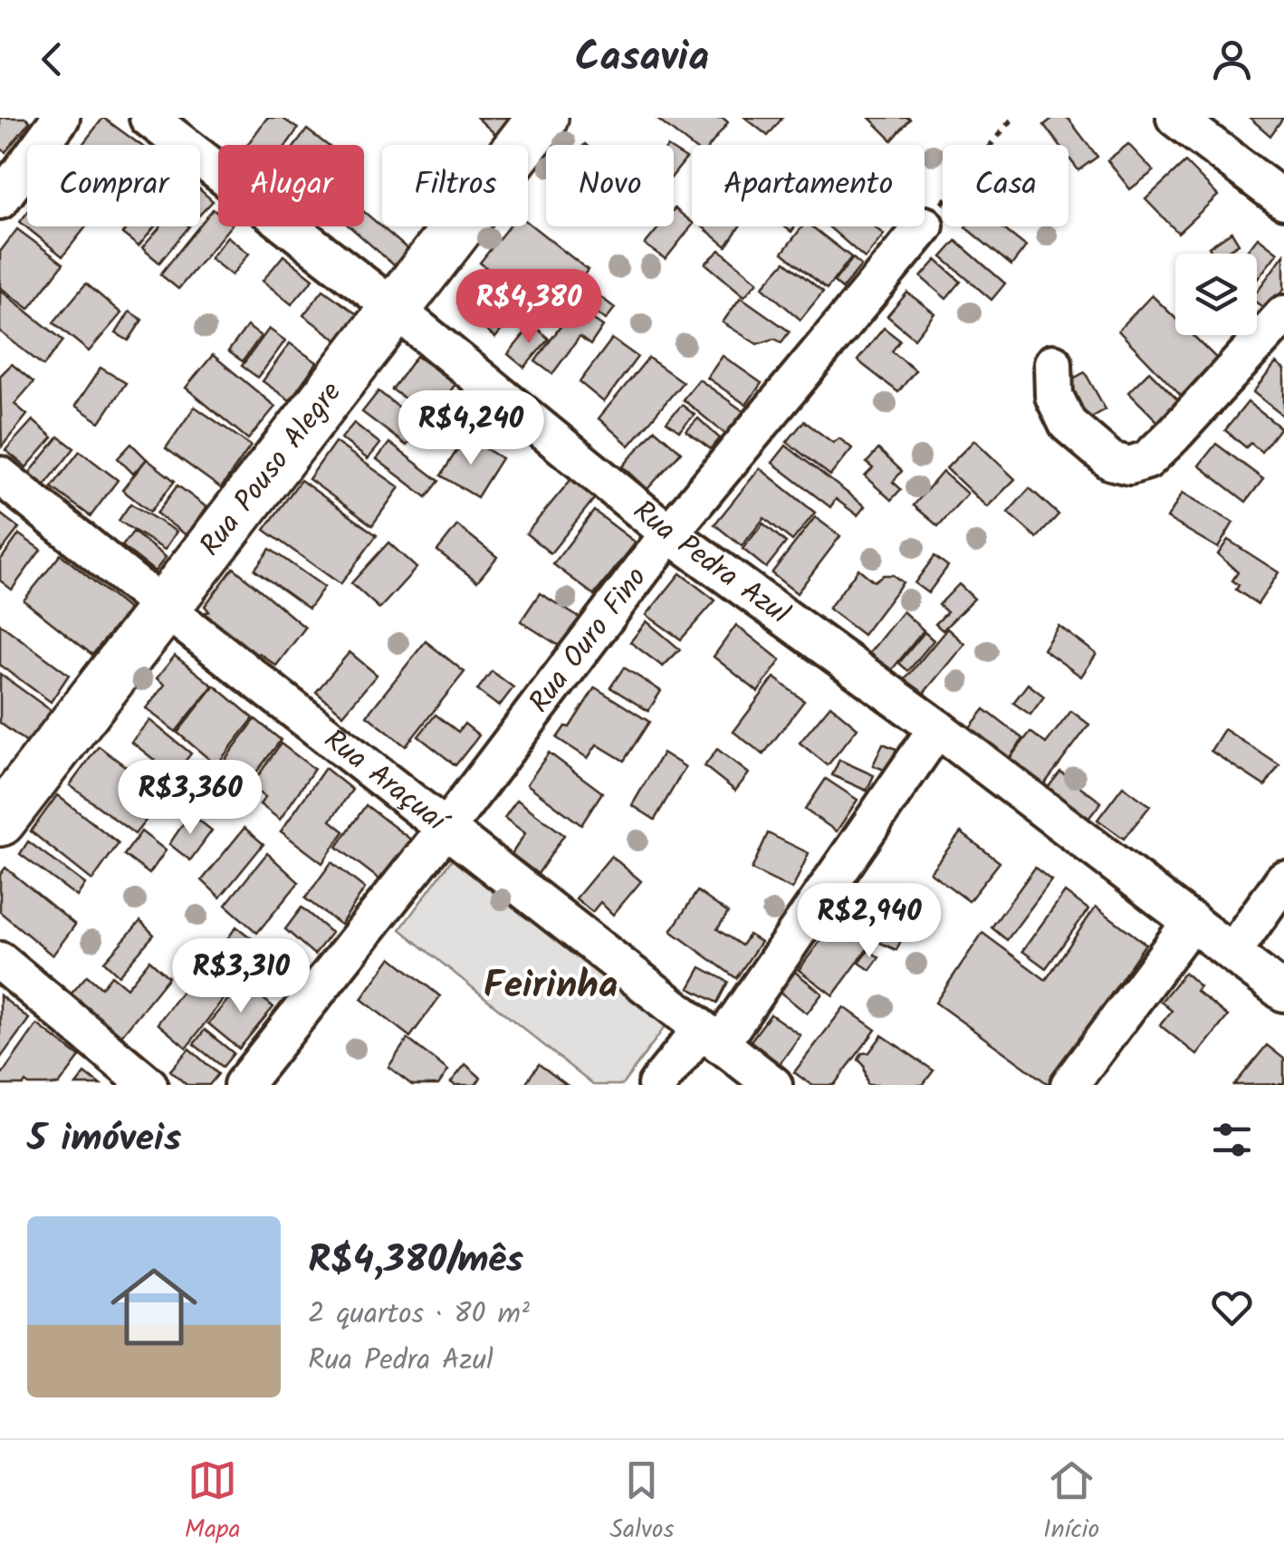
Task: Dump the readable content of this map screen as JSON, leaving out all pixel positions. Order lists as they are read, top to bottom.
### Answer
{
  "streets": {
    "main road": ["Rua Pouso Alegre"],
    "street": ["Rua Pedra Azul", "Rua Ouro Fino", "Rua Araçuaí"]
  },
  "crossings": [
    ["Rua Pouso Alegre", "Rua Pedra Azul"],
    ["Rua Pouso Alegre", "Rua Araçuaí"],
    ["Rua Pedra Azul", "Rua Ouro Fino"],
    ["Rua Ouro Fino", "Rua Araçuaí"]
  ],
  "districts": ["Feirinha"],
  "page": {
    "header": "Casavia",
    "chip": [
      "Comprar",
      "Alugar",
      "Filtros",
      "Novo",
      "Apartamento",
      "Casa"
    ],
    "price": [
      "R$4,380",
      "R$4,240",
      "R$3,360",
      "R$2,940",
      "R$3,310"
    ],
    "heading": "5 imóveis",
    "list": [
      {
        "name": "R$4,380/mês",
        "note": "2 quartos · 80 m² · Rua Pedra Azul"
      }
    ],
    "tabs": ["Mapa", "Salvos", "Início"]
  }
}
